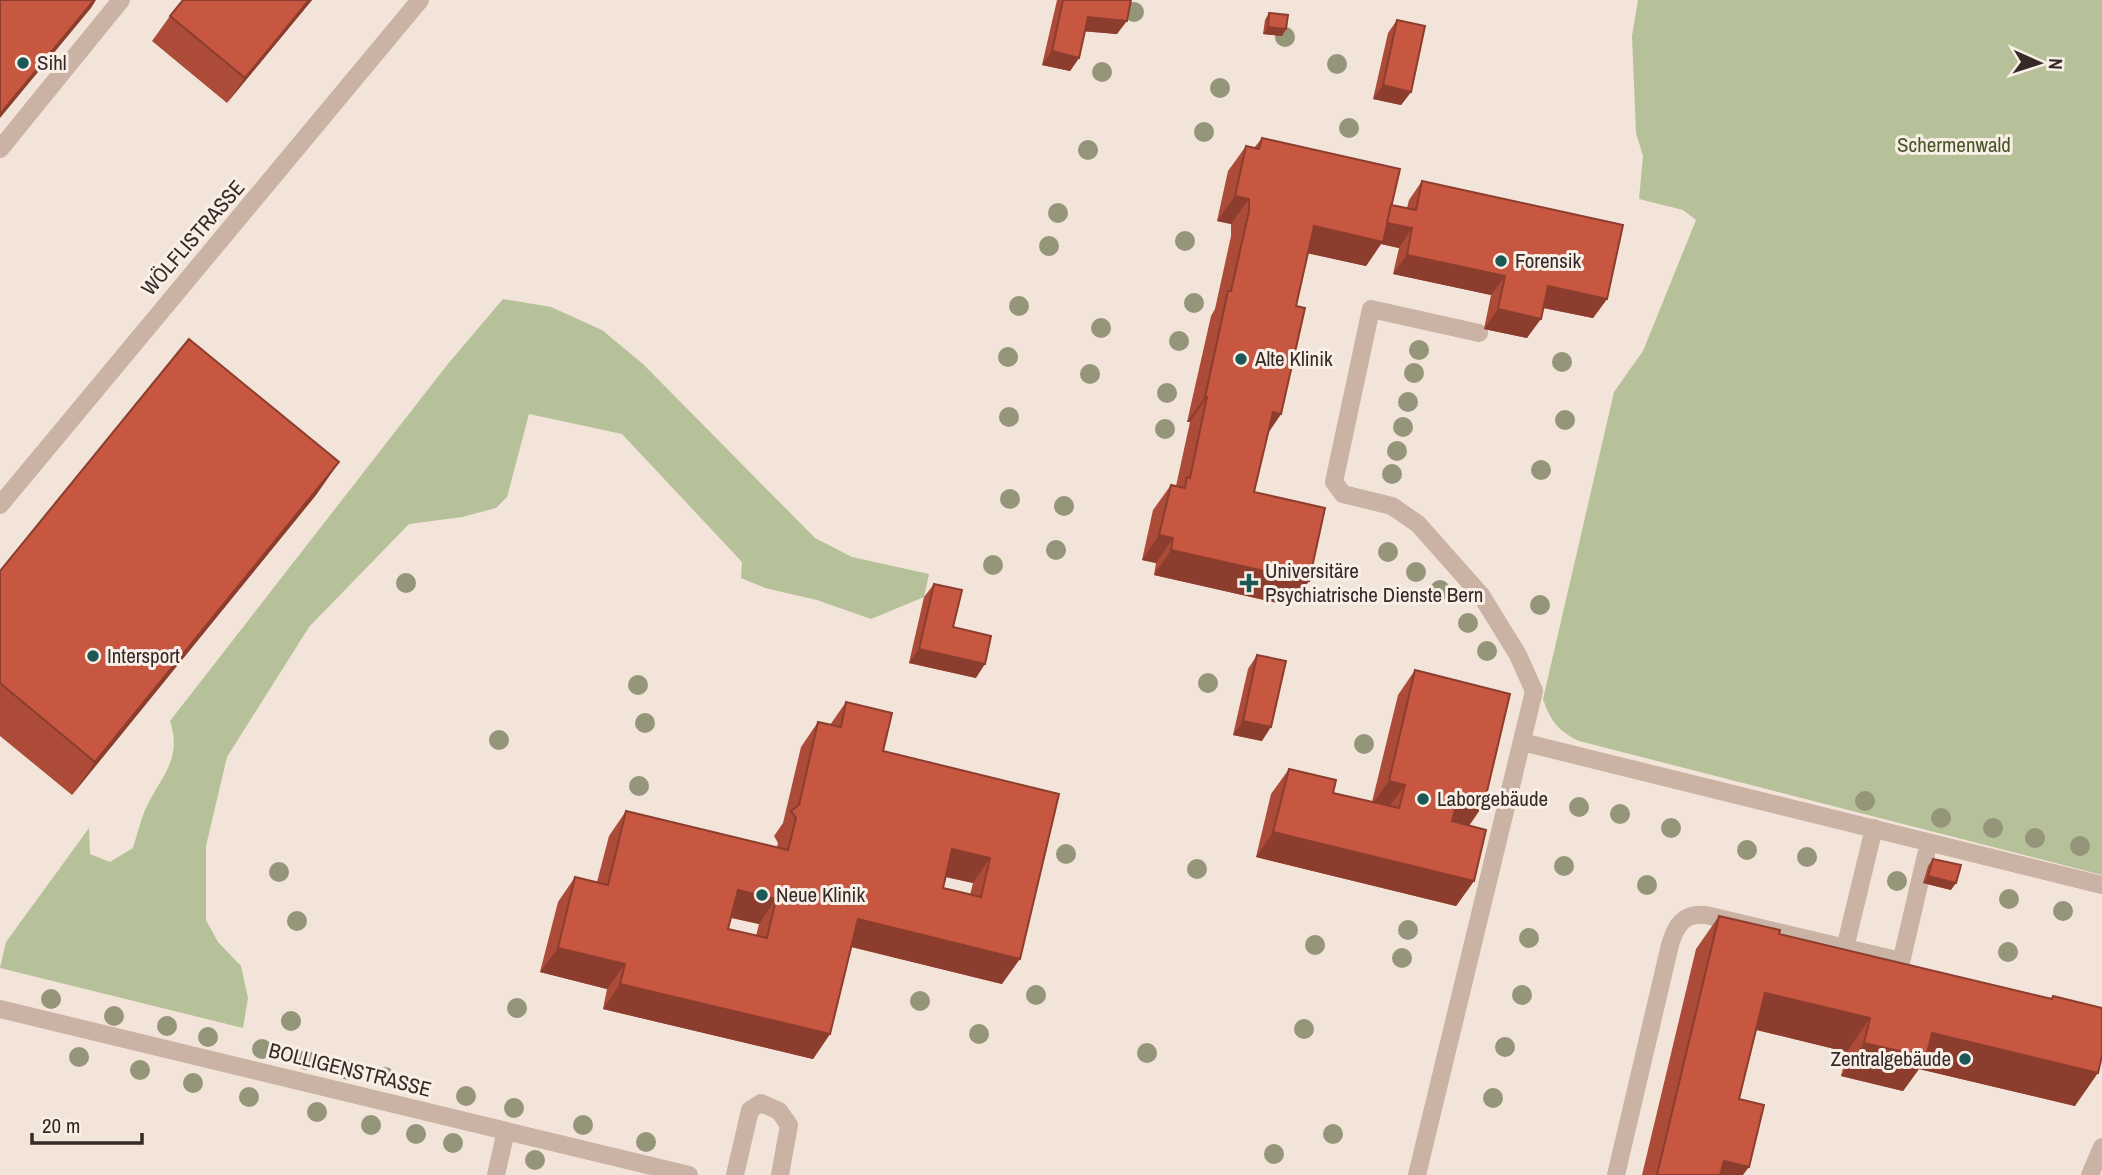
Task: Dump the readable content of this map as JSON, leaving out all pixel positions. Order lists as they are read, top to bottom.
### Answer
{
  "streets": {
    "lane": ["WÖLFLISTRASSE", "BOLLIGENSTRASSE"]
  },
  "parks": ["Schermenwald"],
  "places": {
    "other": [
      "Sihl",
      "Forensik",
      "Alte Klinik",
      "Intersport",
      "Laborgebäude",
      "Neue Klinik",
      "Zentralgebäude"
    ],
    "health": ["Universitäre Psychiatrische Dienste Bern"]
  },
  "scale_bar": "20 m",
  "north": "right"
}
